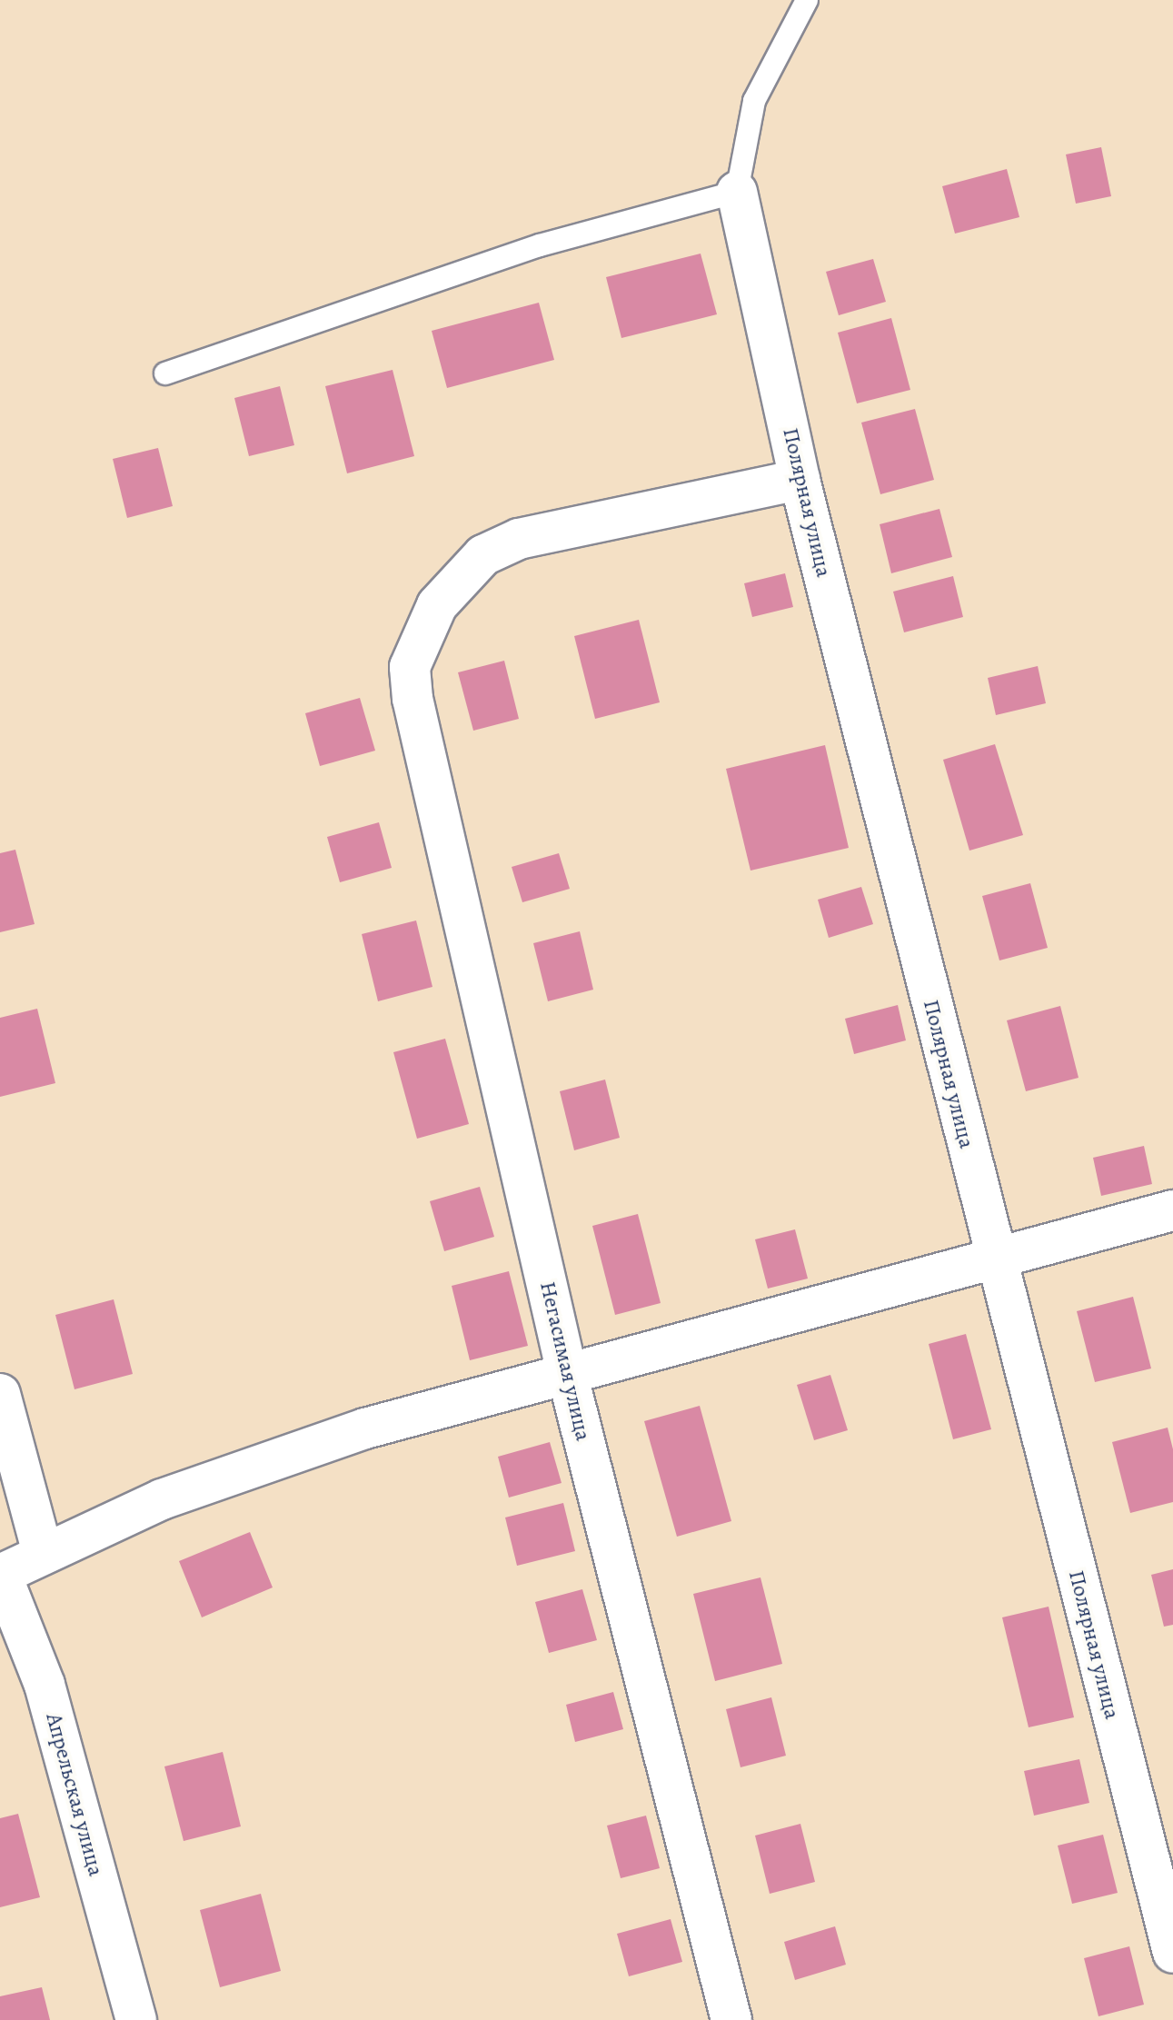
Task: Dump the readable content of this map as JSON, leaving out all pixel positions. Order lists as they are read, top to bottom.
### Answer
{
  "streets": {
    "street": ["Полярная улица", "Негасимая улица", "Апрельская улица"]
  },
  "crossings": [
    ["Полярная улица", "Негасимая улица"]
  ]
}
